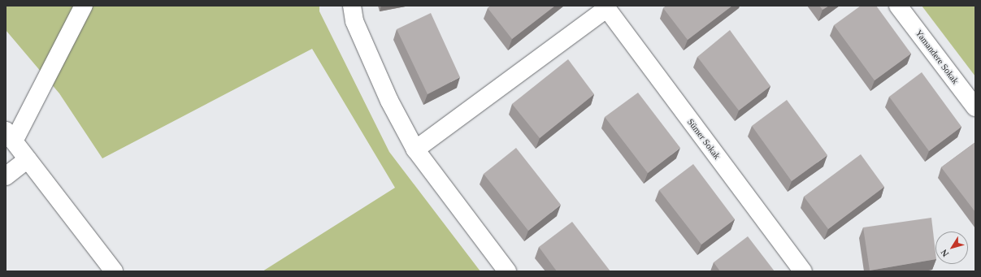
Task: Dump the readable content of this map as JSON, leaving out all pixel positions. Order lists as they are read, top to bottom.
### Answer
{
  "streets": {
    "street": ["Yamandere Sokak", "Sümer Sokak"]
  },
  "north": "bottom left"
}
